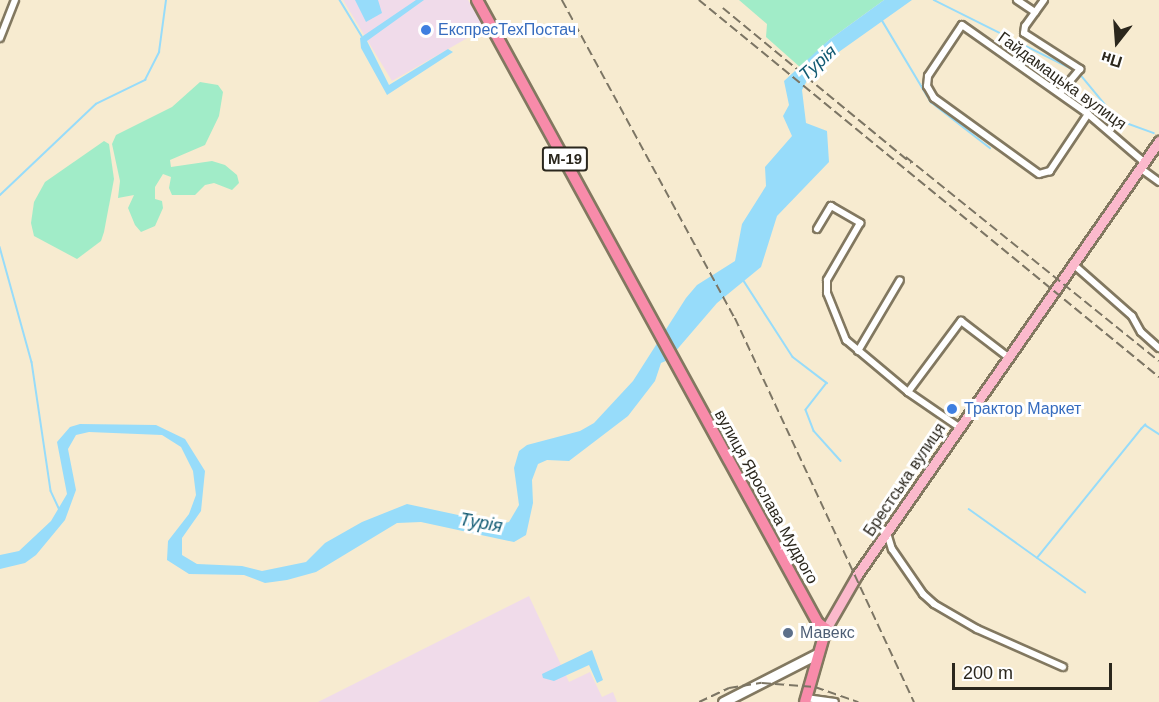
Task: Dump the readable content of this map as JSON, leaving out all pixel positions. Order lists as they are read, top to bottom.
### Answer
{
  "streets": {
    "highway": ["М-19", "Брестська вулиця", "вулиця Ярослава Мудрого"],
    "street": ["Гайдамацька вулиця"]
  },
  "crossings": [
    ["Гайдамацька вулиця", "Брестська вулиця"],
    ["Брестська вулиця", "вулиця Ярослава Мудрого"]
  ],
  "water": ["Турія"],
  "places": ["ЕкспресТехПостач", "Трактор Маркет", "Мавекс"],
  "scale_bar": "200 m",
  "north": "bottom"
}
